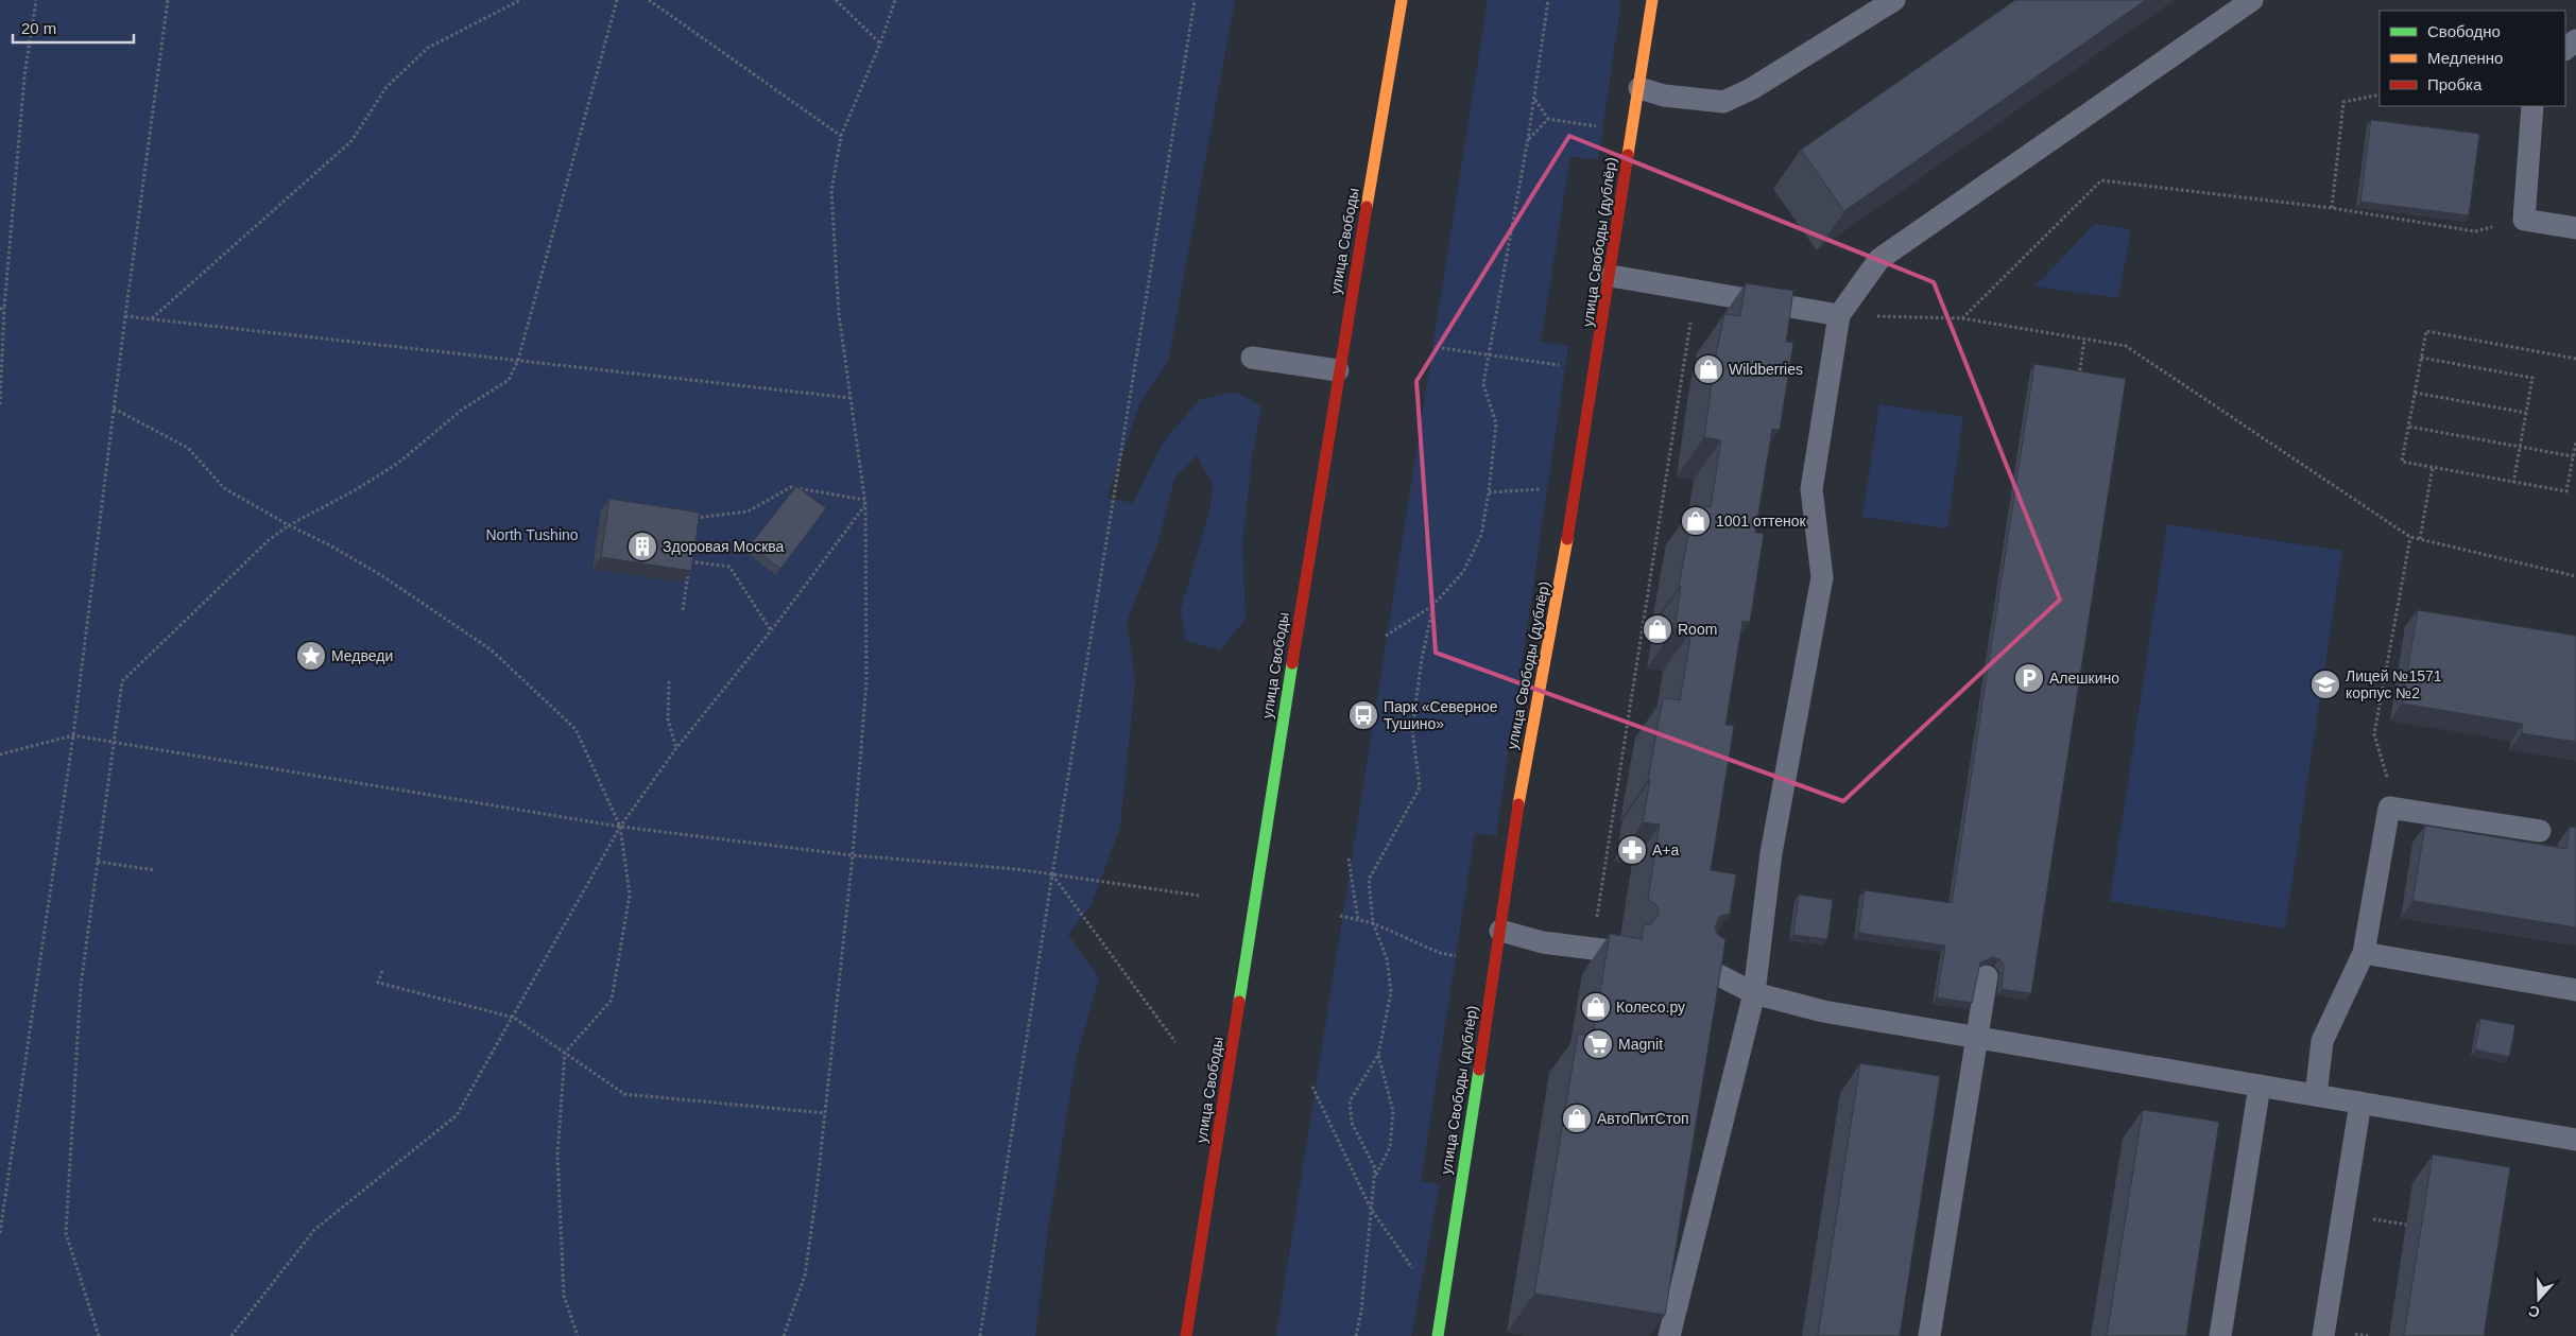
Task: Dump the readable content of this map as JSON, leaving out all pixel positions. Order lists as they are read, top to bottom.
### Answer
{
  "streets": {
    "street": ["улица Свободы", "улица Свободы (дублёр)"]
  },
  "parks": ["North Tushino"],
  "places": {
    "shop": [
      "Wildberries",
      "1001 оттенок",
      "Room",
      "Колесо.ру",
      "АвтоПитСтоп"
    ],
    "building": ["Здоровая Москва"],
    "place": ["Медведи"],
    "parking": ["Алешкино"],
    "school or university": ["Лицей №1571 корпус №2"],
    "bus stop": ["Парк «Северное Тушино»"],
    "pharmacy": ["А+а"],
    "supermarket": ["Magnit"]
  },
  "legend": ["Свободно", "Медленно", "Пробка"],
  "scale_bar": "20 m",
  "north": "bottom"
}
